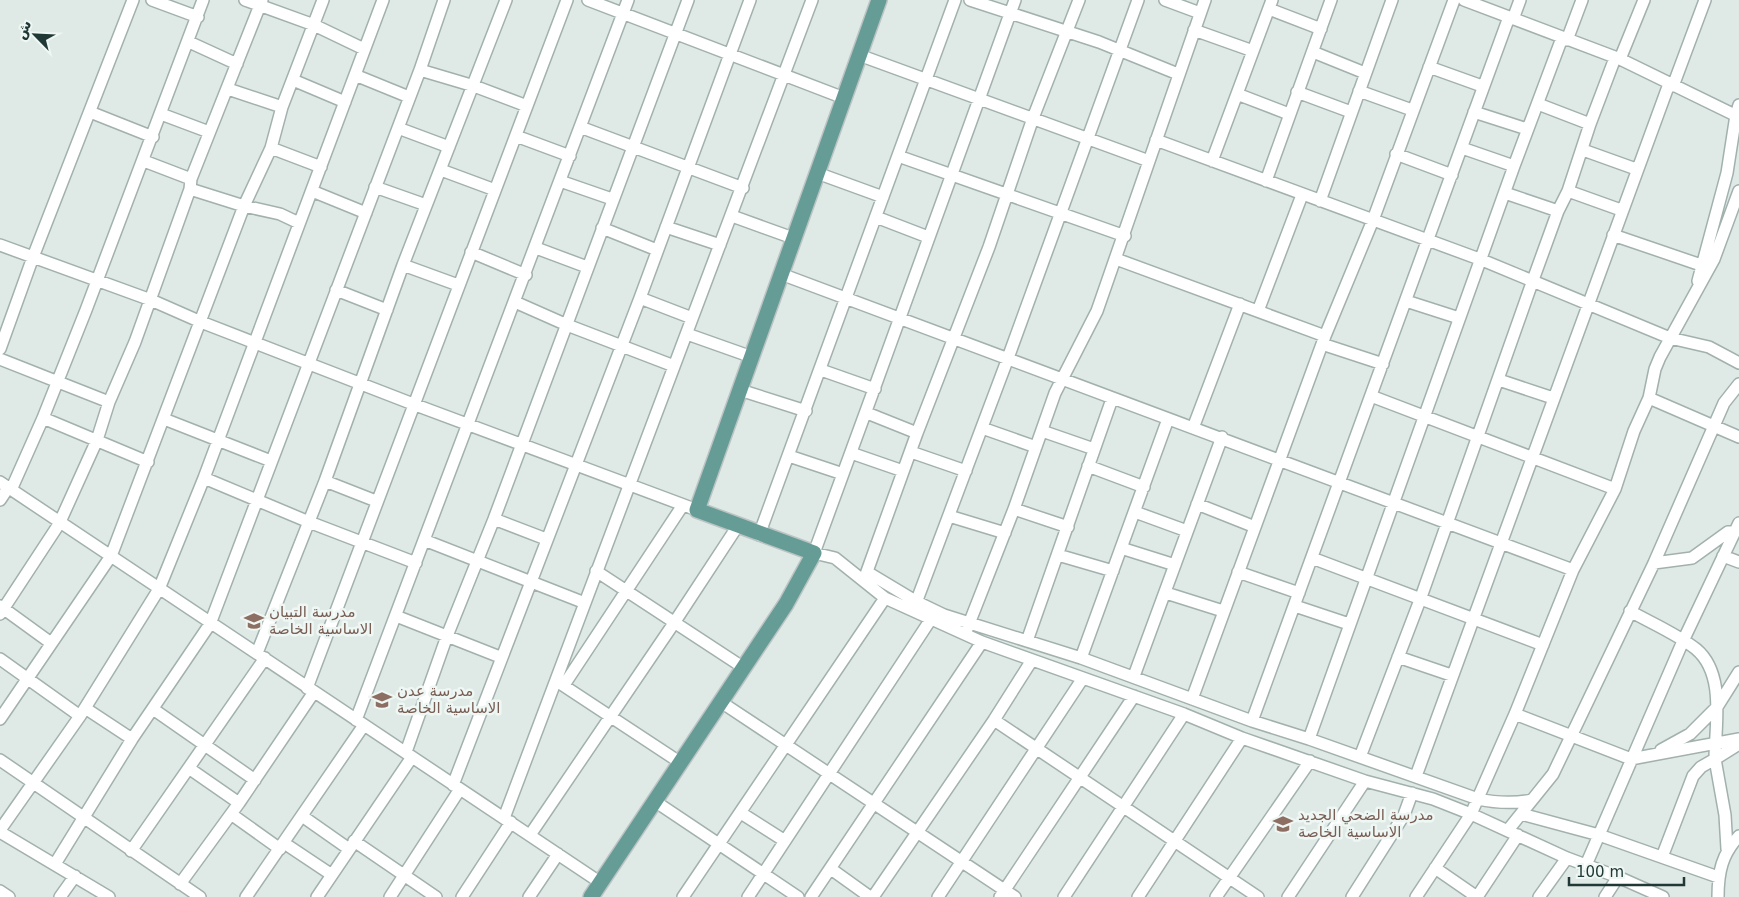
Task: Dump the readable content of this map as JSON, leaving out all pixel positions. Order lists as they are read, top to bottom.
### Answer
{
  "places": {
    "school or university": ["مدرسة التبيان الاساسية الخاصة", "مدرسة عدن الاساسية الخاصة", "مدرسة الضحي الجديد الاساسية الخاصة"]
  },
  "scale_bar": "100 m",
  "north": "top left"
}
